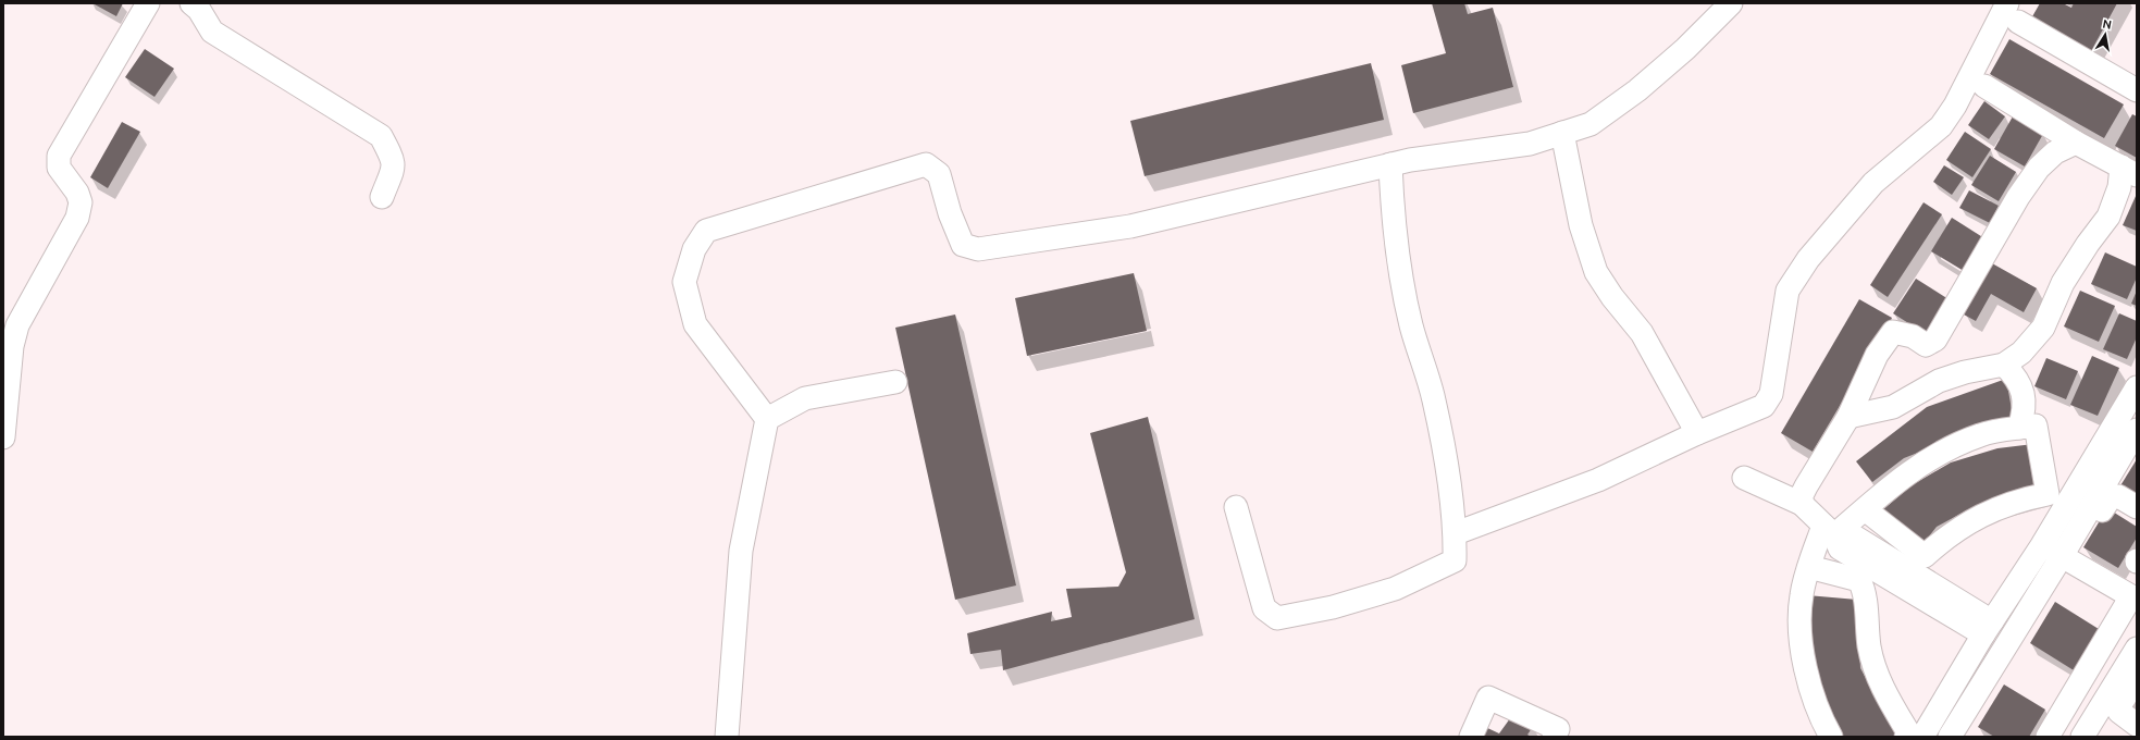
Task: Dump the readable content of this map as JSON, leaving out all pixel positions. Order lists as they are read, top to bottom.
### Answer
{
  "north": "top"
}
